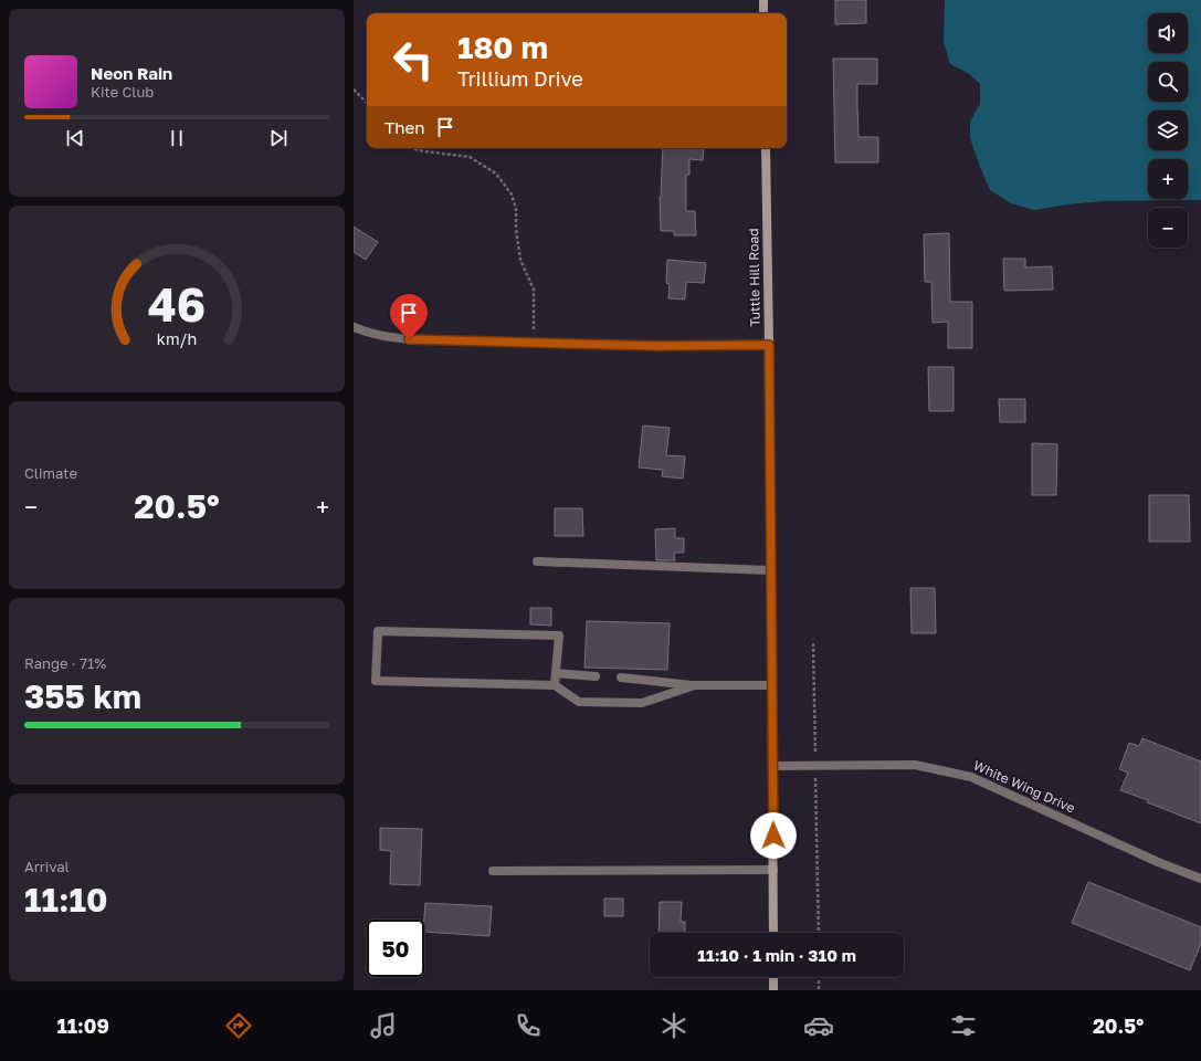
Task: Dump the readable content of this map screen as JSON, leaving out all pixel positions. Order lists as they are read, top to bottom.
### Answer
{
  "streets": {
    "main road": ["Tuttle Hill Road"],
    "street": ["White Wing Drive"]
  },
  "crossings": [
    ["Tuttle Hill Road", "White Wing Drive"]
  ],
  "page": {
    "map_buttons": ["+", "−"],
    "turn": ["180 m", "Trillium Drive"],
    "song": ["Neon Rain", "Kite Club"],
    "then": "Then",
    "tile": [
      "Climate",
      ["Range · 71%", "355 km"],
      ["Arrival", "11:10"]
    ],
    "heat": ["−", "20.5°", "+"],
    "limit": "50",
    "trip": "11:10 · 1 min · 310 m",
    "tabs": ["11:09", "20.5°"],
    "gauge": ["46", "km/h"]
  }
}
